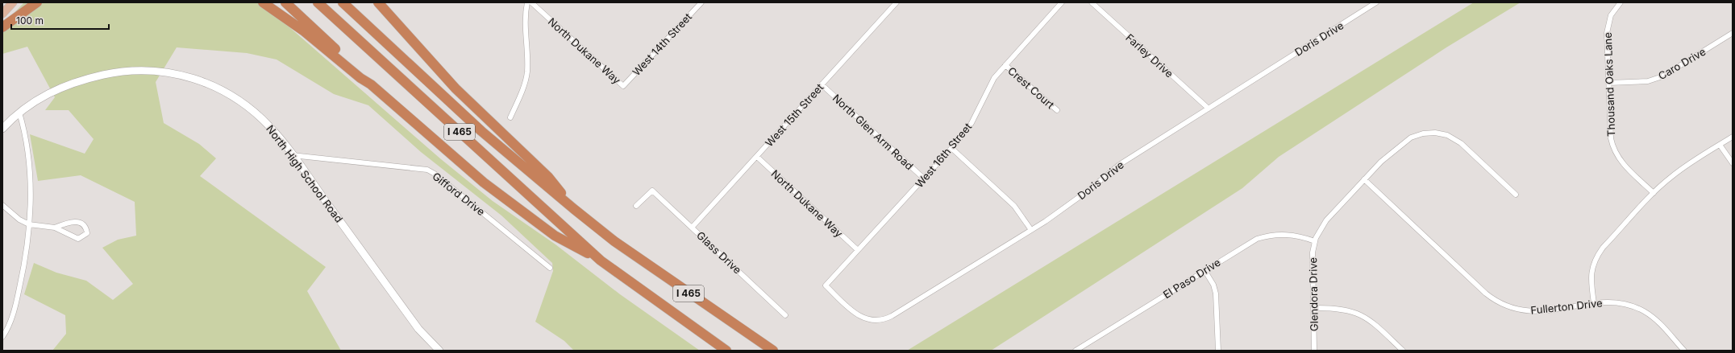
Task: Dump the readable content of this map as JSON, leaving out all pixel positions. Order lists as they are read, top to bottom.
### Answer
{
  "streets": {
    "highway": ["I 465"],
    "street": [
      "Doris Drive",
      "West 14th Street",
      "North Dukane Way",
      "Farley Drive",
      "Caro Drive",
      "Thousand Oaks Lane",
      "Crest Court",
      "West 15th Street",
      "North Glen Arm Road",
      "West 16th Street",
      "North High School Road",
      "Gifford Drive",
      "Glass Drive",
      "El Paso Drive",
      "Glendora Drive",
      "Fullerton Drive"
    ]
  },
  "crossings": [
    ["Doris Drive", "Farley Drive"],
    ["Doris Drive", "West 16th Street"],
    ["West 14th Street", "North Dukane Way"],
    ["North Dukane Way", "West 15th Street"],
    ["North Dukane Way", "West 16th Street"],
    ["Caro Drive", "Thousand Oaks Lane"],
    ["Crest Court", "West 16th Street"],
    ["West 15th Street", "North Glen Arm Road"],
    ["West 15th Street", "Glass Drive"],
    ["North Glen Arm Road", "West 16th Street"],
    ["North High School Road", "Gifford Drive"],
    ["El Paso Drive", "Glendora Drive"],
    ["Glendora Drive", "Fullerton Drive"]
  ],
  "scale_bar": "100 m"
}
